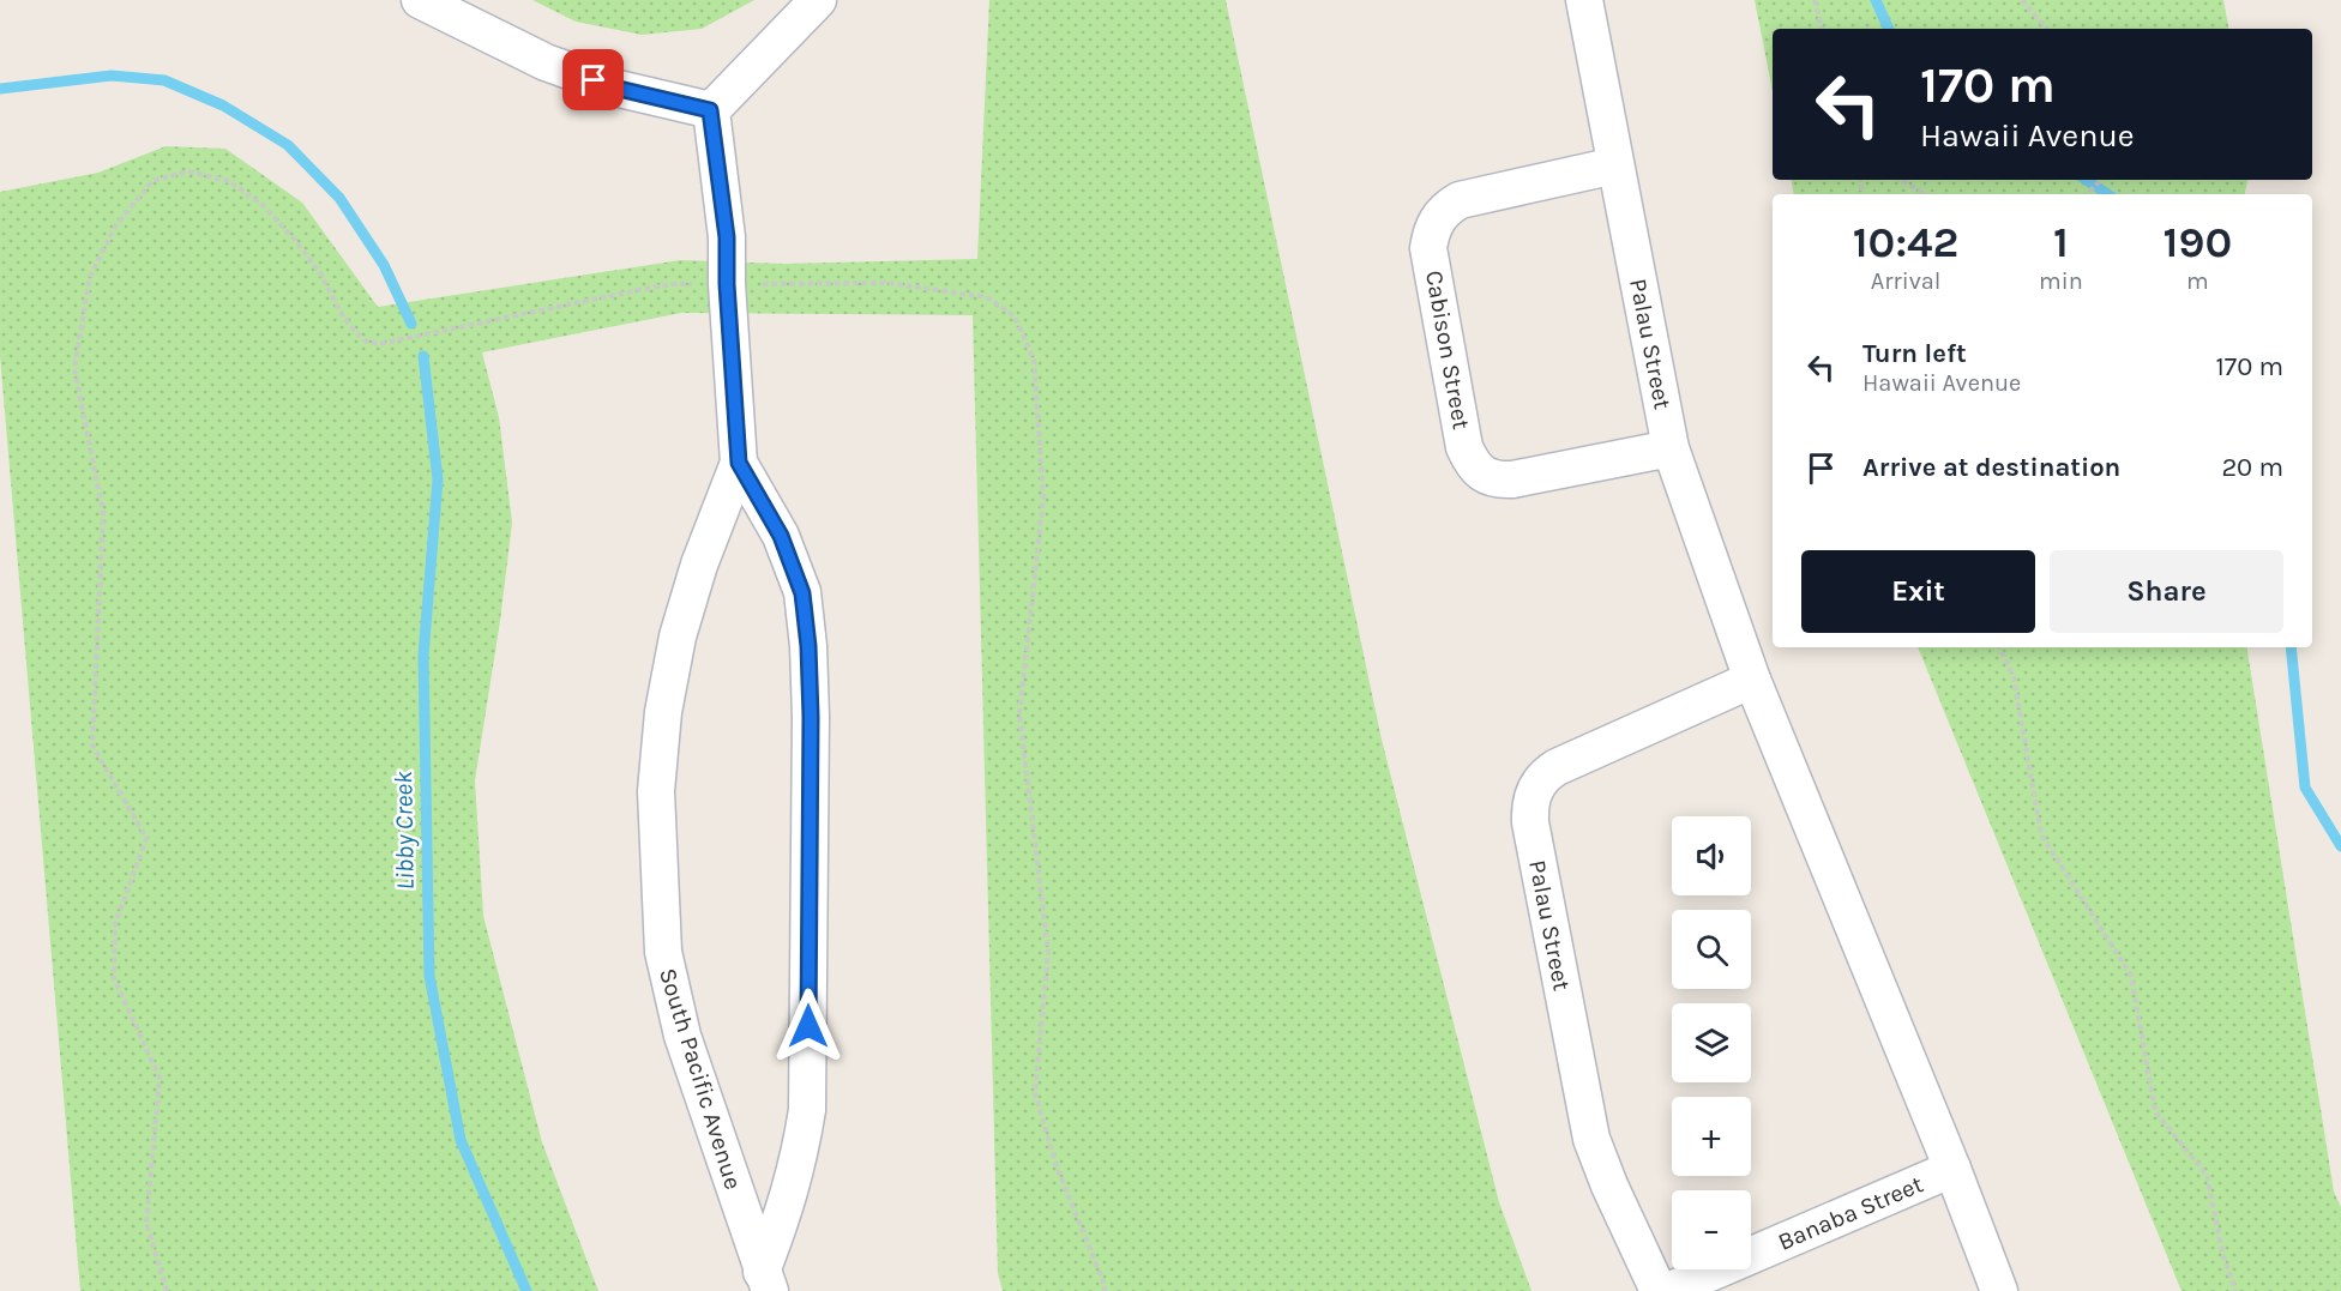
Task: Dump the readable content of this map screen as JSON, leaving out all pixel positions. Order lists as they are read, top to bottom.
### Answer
{
  "streets": {
    "street": [
      "Palau Street",
      "Cabison Street",
      "South Pacific Avenue",
      "Banaba Street"
    ]
  },
  "crossings": [
    ["Palau Street", "Cabison Street"],
    ["Palau Street", "Banaba Street"]
  ],
  "water": ["Libby Creek"],
  "page": {
    "turn": ["170 m", "Hawaii Avenue"],
    "eta": [
      "10:42",
      "Arrival",
      "1",
      "min",
      "190",
      "m"
    ],
    "list": [
      {
        "name": "Turn left",
        "note": "Hawaii Avenue",
        "value": "170 m"
      },
      {
        "name": "Arrive at destination",
        "value": "20 m"
      }
    ],
    "buttons": ["Exit", "Share"],
    "map_buttons": ["+", "−"]
  }
}
